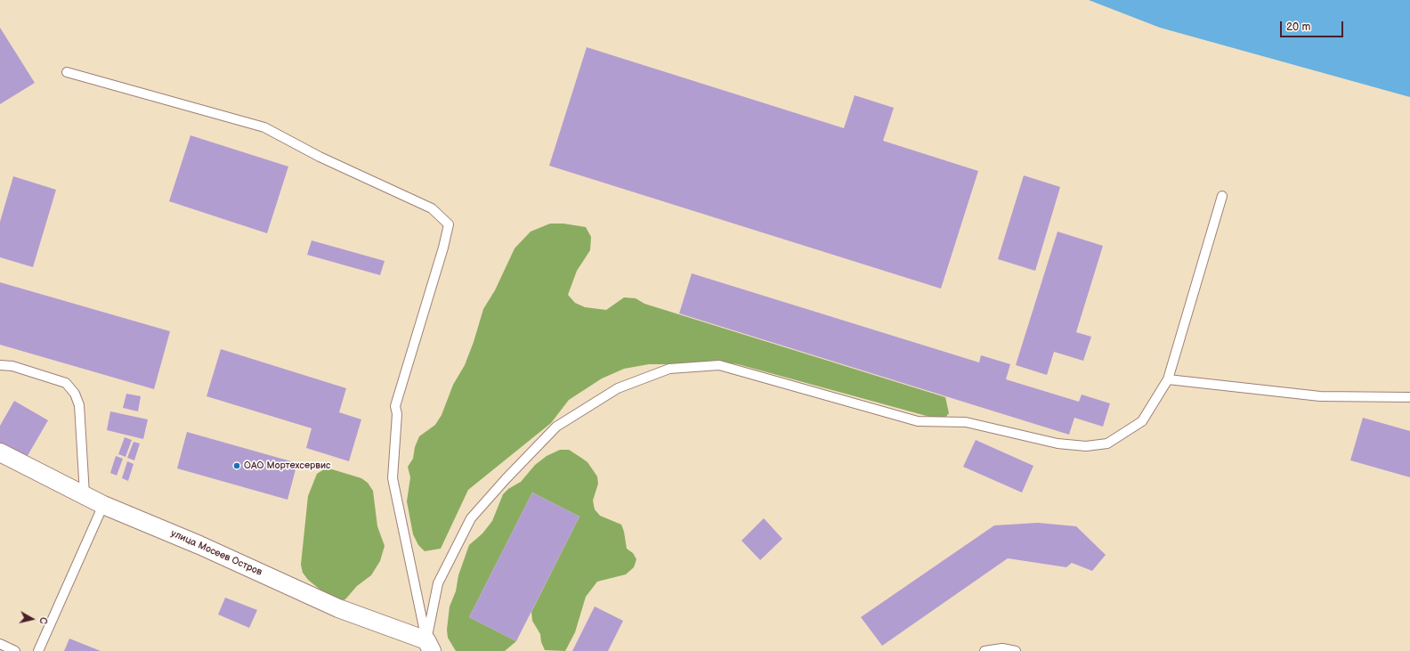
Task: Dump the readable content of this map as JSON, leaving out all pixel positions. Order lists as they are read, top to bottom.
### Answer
{
  "streets": {
    "street": ["улица Мосеев Остров"]
  },
  "places": ["ОАО Мортехсервис"],
  "scale_bar": "20 m",
  "north": "right"
}
